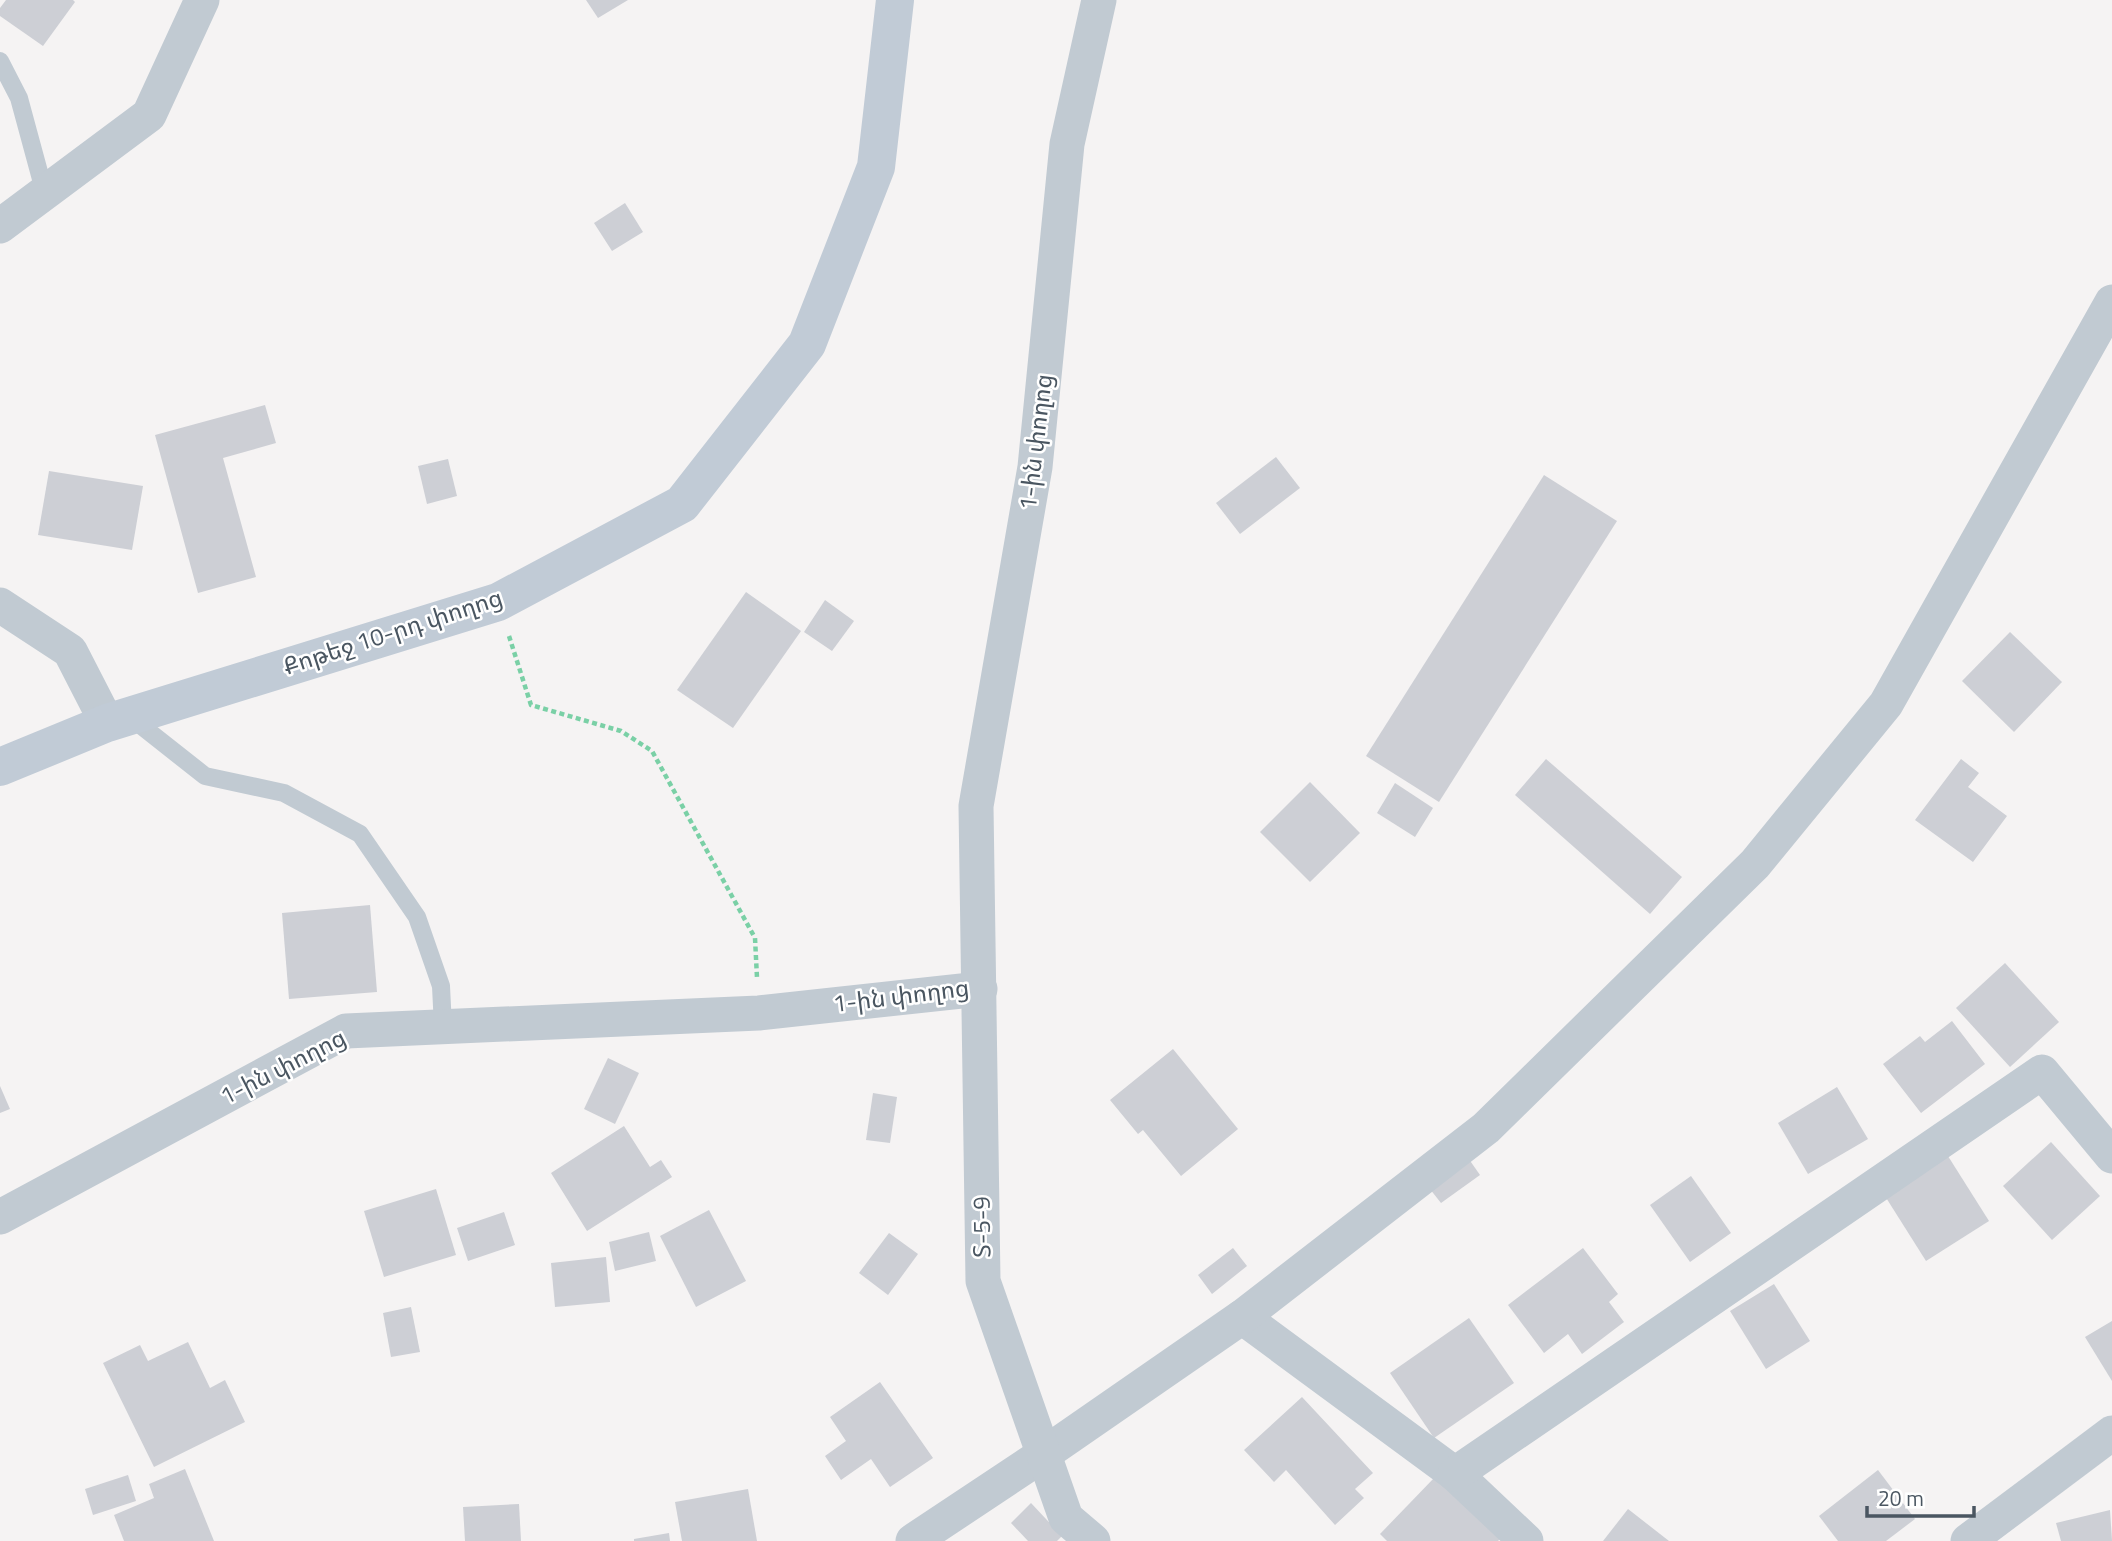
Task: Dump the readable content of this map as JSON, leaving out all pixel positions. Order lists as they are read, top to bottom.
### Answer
{
  "streets": {
    "street": ["1-ին փողոց", "Քոթեջ 10-րդ փողոց", "Տ-5-9"]
  },
  "crossings": [
    ["1-ին փողոց", "Տ-5-9"]
  ],
  "scale_bar": "20 m"
}
